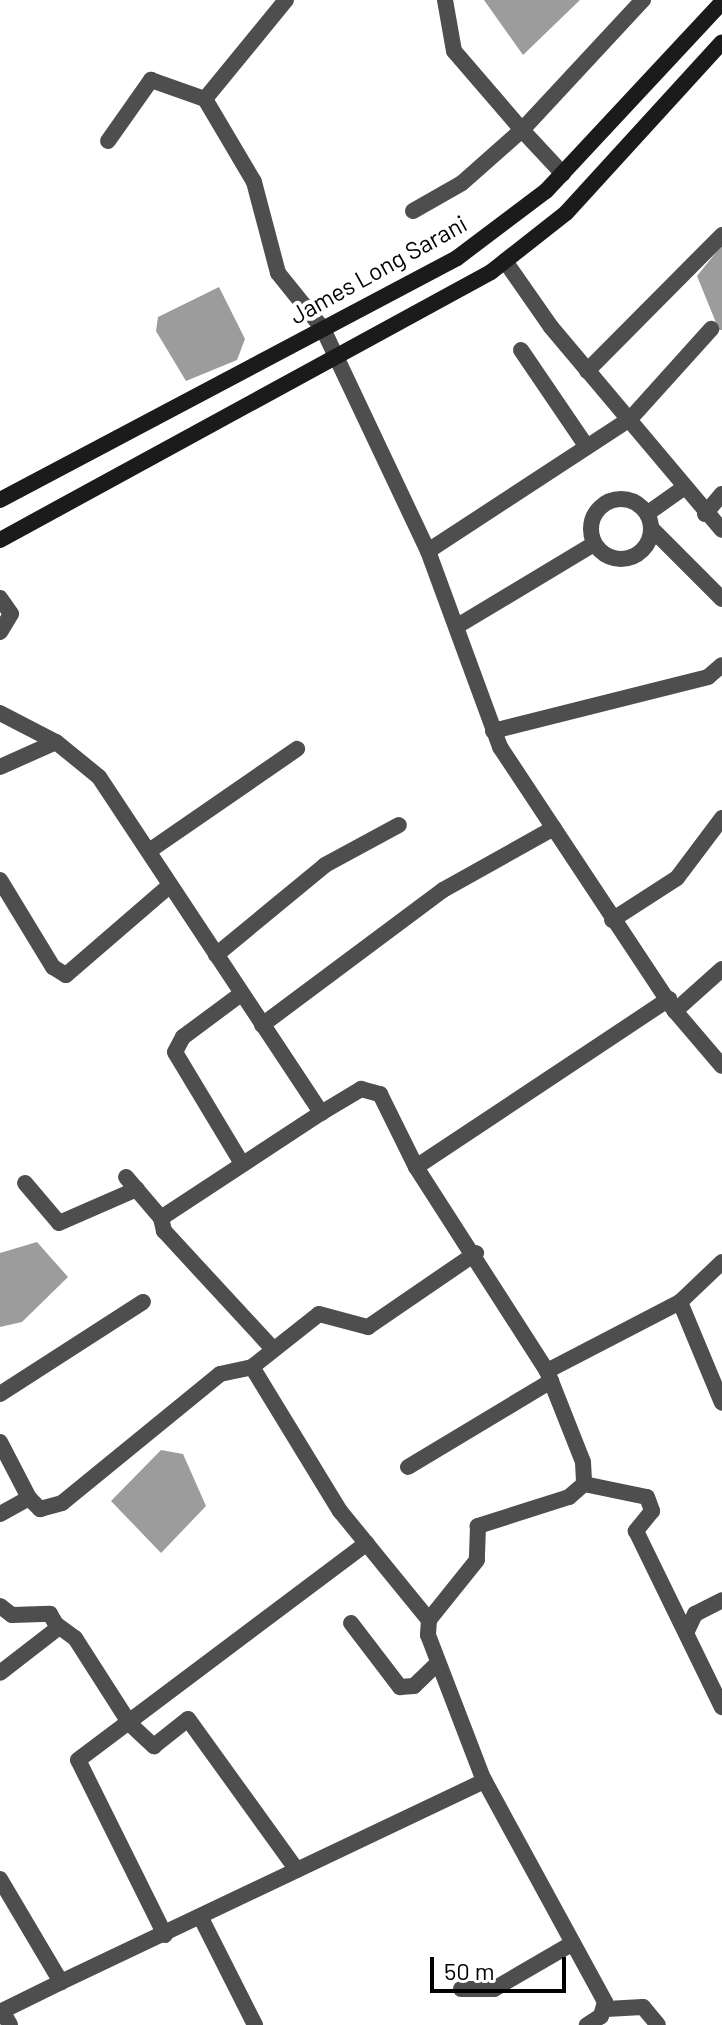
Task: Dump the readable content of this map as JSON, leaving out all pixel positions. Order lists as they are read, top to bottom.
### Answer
{
  "streets": {
    "main road": ["James Long Sarani"]
  },
  "scale_bar": "50 m"
}
